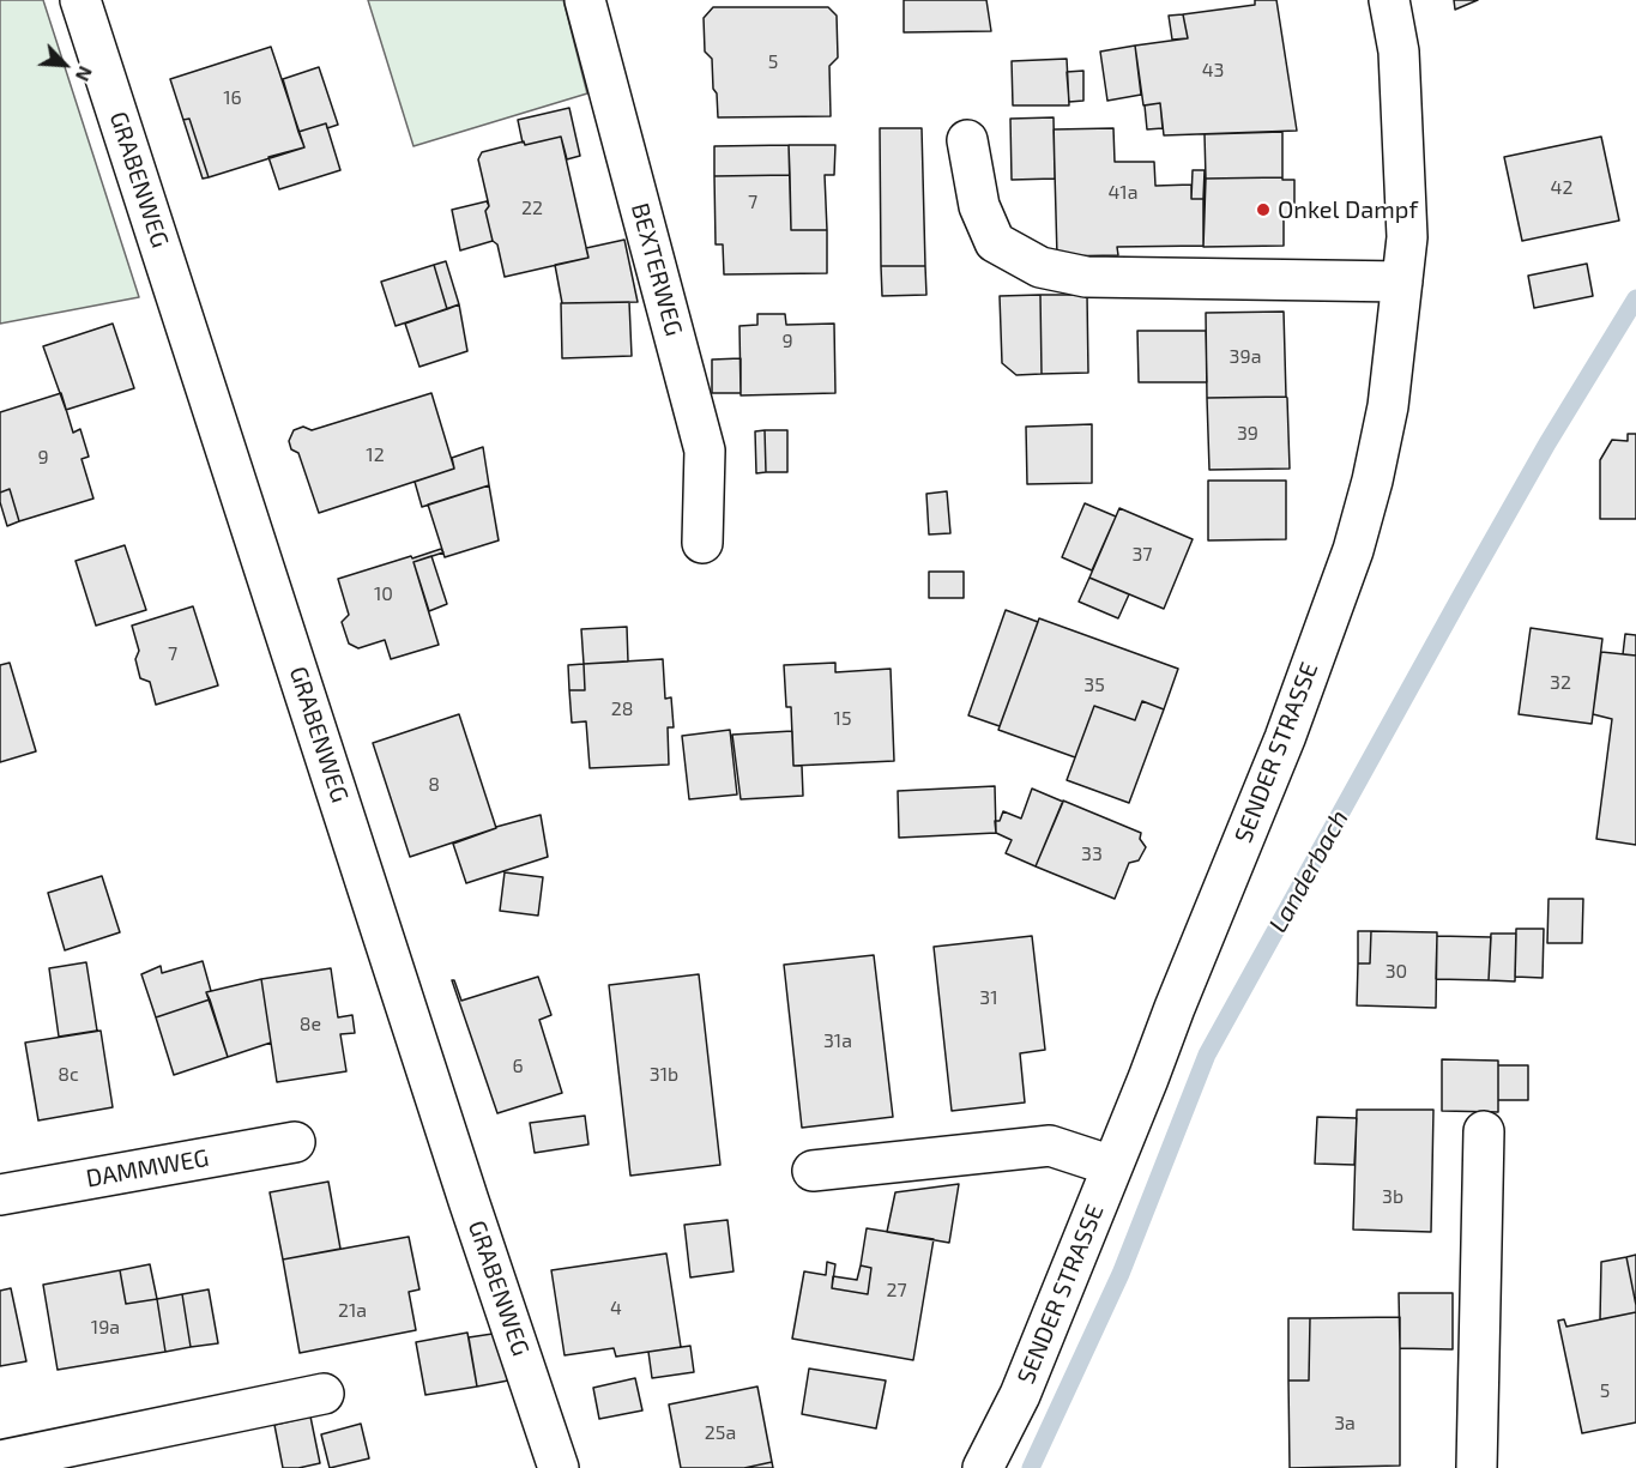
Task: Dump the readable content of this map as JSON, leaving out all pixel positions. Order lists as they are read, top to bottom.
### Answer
{
  "streets": {
    "street": [
      "GRABENWEG",
      "BEXTERWEG",
      "SENDER STRASSE",
      "DAMMWEG"
    ]
  },
  "water": ["Landerbach"],
  "places": ["Onkel Dampf"],
  "house_numbers": [
    "5",
    "43",
    "16",
    "42",
    "41a",
    "7",
    "22",
    "9",
    "39a",
    "39",
    "12",
    "9",
    "37",
    "10",
    "7",
    "32",
    "35",
    "28",
    "15",
    "8",
    "33",
    "30",
    "31",
    "8e",
    "31a",
    "6",
    "8c",
    "31b",
    "3b",
    "27",
    "4",
    "21a",
    "19a",
    "5",
    "3a",
    "25a"
  ],
  "north": "bottom right"
}
